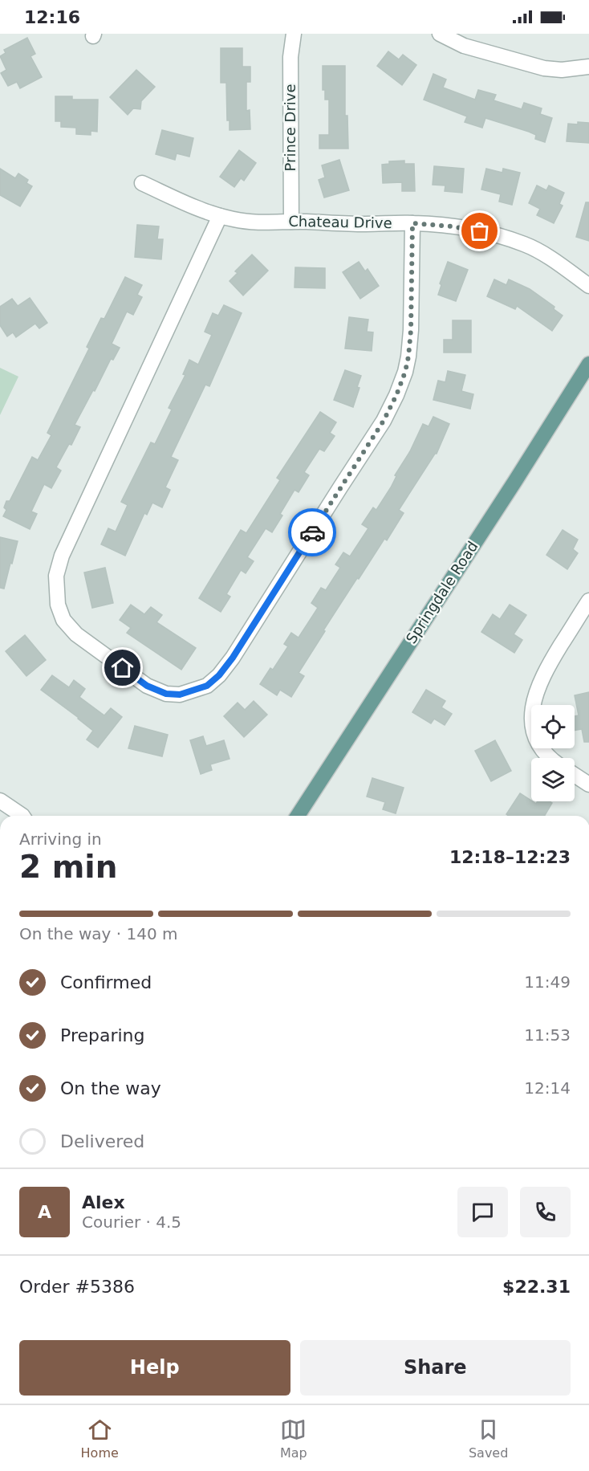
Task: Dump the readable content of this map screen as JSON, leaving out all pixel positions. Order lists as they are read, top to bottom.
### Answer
{
  "streets": {
    "main road": ["Springdale Road"],
    "street": ["Prince Drive", "Chateau Drive"]
  },
  "crossings": [
    ["Prince Drive", "Chateau Drive"]
  ],
  "page": {
    "status": "12:16",
    "heading": ["2 min", "Arriving in", "12:18–12:23"],
    "panel": [
      "Alex",
      "Courier · 4.5",
      "Order #5386",
      "$22.31"
    ],
    "bar": "On the way · 140 m",
    "list": [
      ["Confirmed", "11:49"],
      ["Preparing", "11:53"],
      ["On the way", "12:14"],
      "Delivered"
    ],
    "round": "A",
    "buttons": ["Help", "Share"],
    "tabs": ["Home", "Map", "Saved"]
  }
}
